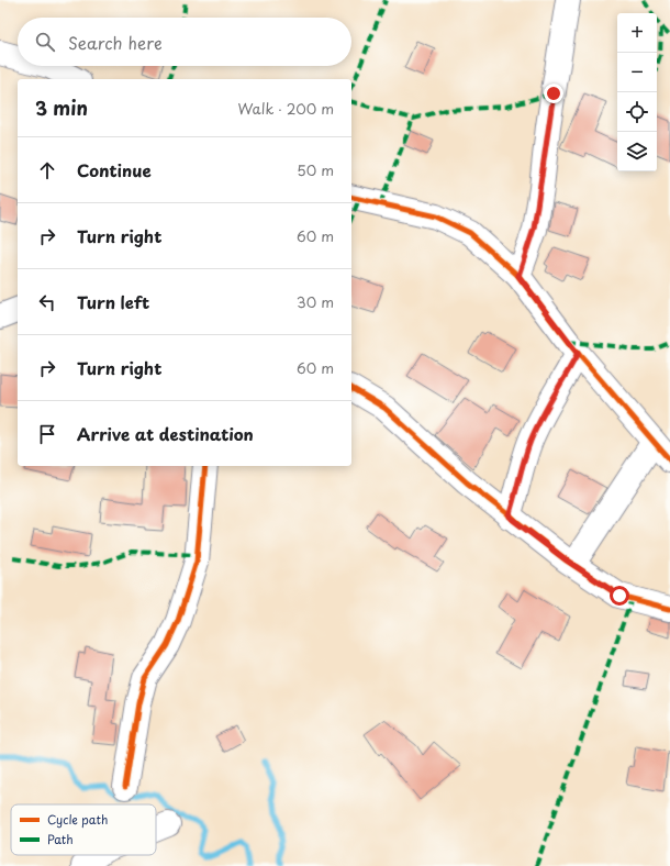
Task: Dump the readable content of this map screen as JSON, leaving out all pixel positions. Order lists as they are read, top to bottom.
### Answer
{
  "legend": ["Cycle path", "Path"],
  "page": {
    "map_buttons": ["+", "−"],
    "search": "Search here",
    "heading": ["3 min", "Walk · 200 m"],
    "list": [
      ["Continue", "50 m"],
      ["Turn right", "60 m"],
      ["Turn left", "30 m"],
      ["Turn right", "60 m"],
      "Arrive at destination"
    ]
  }
}
